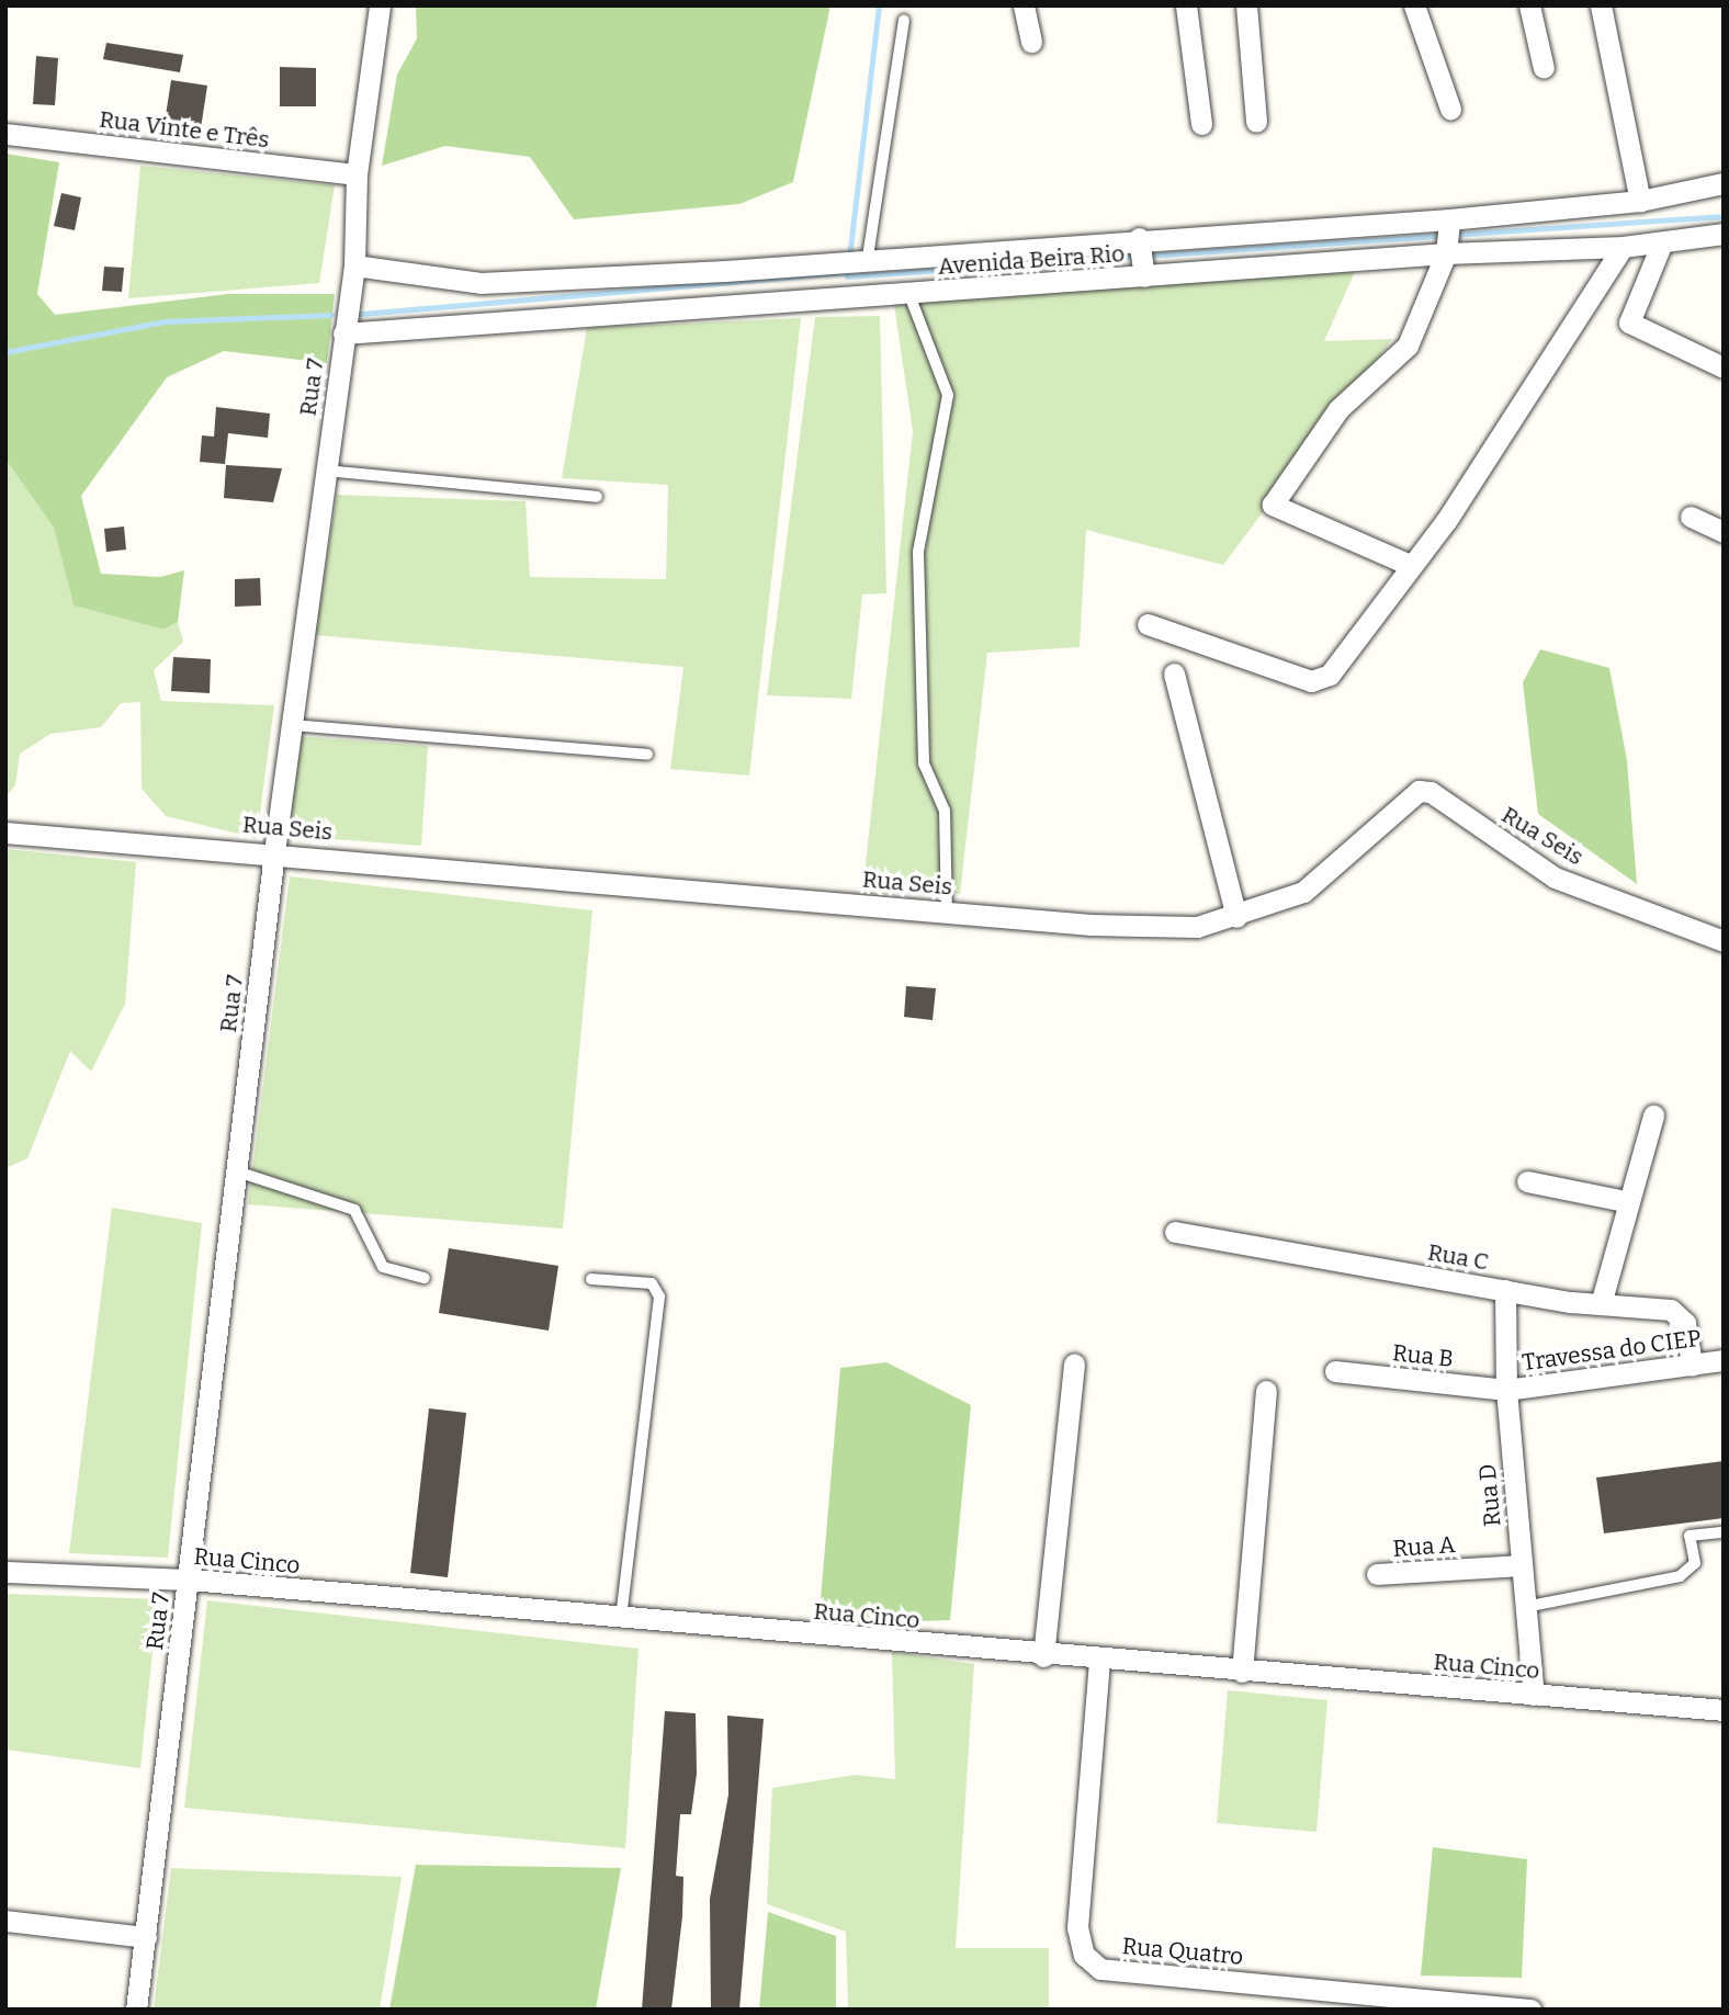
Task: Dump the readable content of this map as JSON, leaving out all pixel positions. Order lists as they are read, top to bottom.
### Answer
{
  "streets": {
    "street": [
      "Rua Vinte e Três",
      "Avenida Beira Rio",
      "Rua 7",
      "Rua Seis",
      "Rua C",
      "Travessa do CIEP",
      "Rua B",
      "Rua D",
      "Rua A",
      "Rua Cinco",
      "Rua Quatro"
    ]
  },
  "crossings": [
    ["Rua Vinte e Três", "Rua 7"],
    ["Avenida Beira Rio", "Rua 7"],
    ["Rua 7", "Rua Seis"],
    ["Rua 7", "Rua Cinco"],
    ["Rua C", "Travessa do CIEP"],
    ["Rua C", "Rua D"],
    ["Travessa do CIEP", "Rua B"],
    ["Travessa do CIEP", "Rua D"],
    ["Rua B", "Rua D"],
    ["Rua D", "Rua A"],
    ["Rua D", "Rua Cinco"],
    ["Rua Cinco", "Rua Quatro"]
  ]
}
